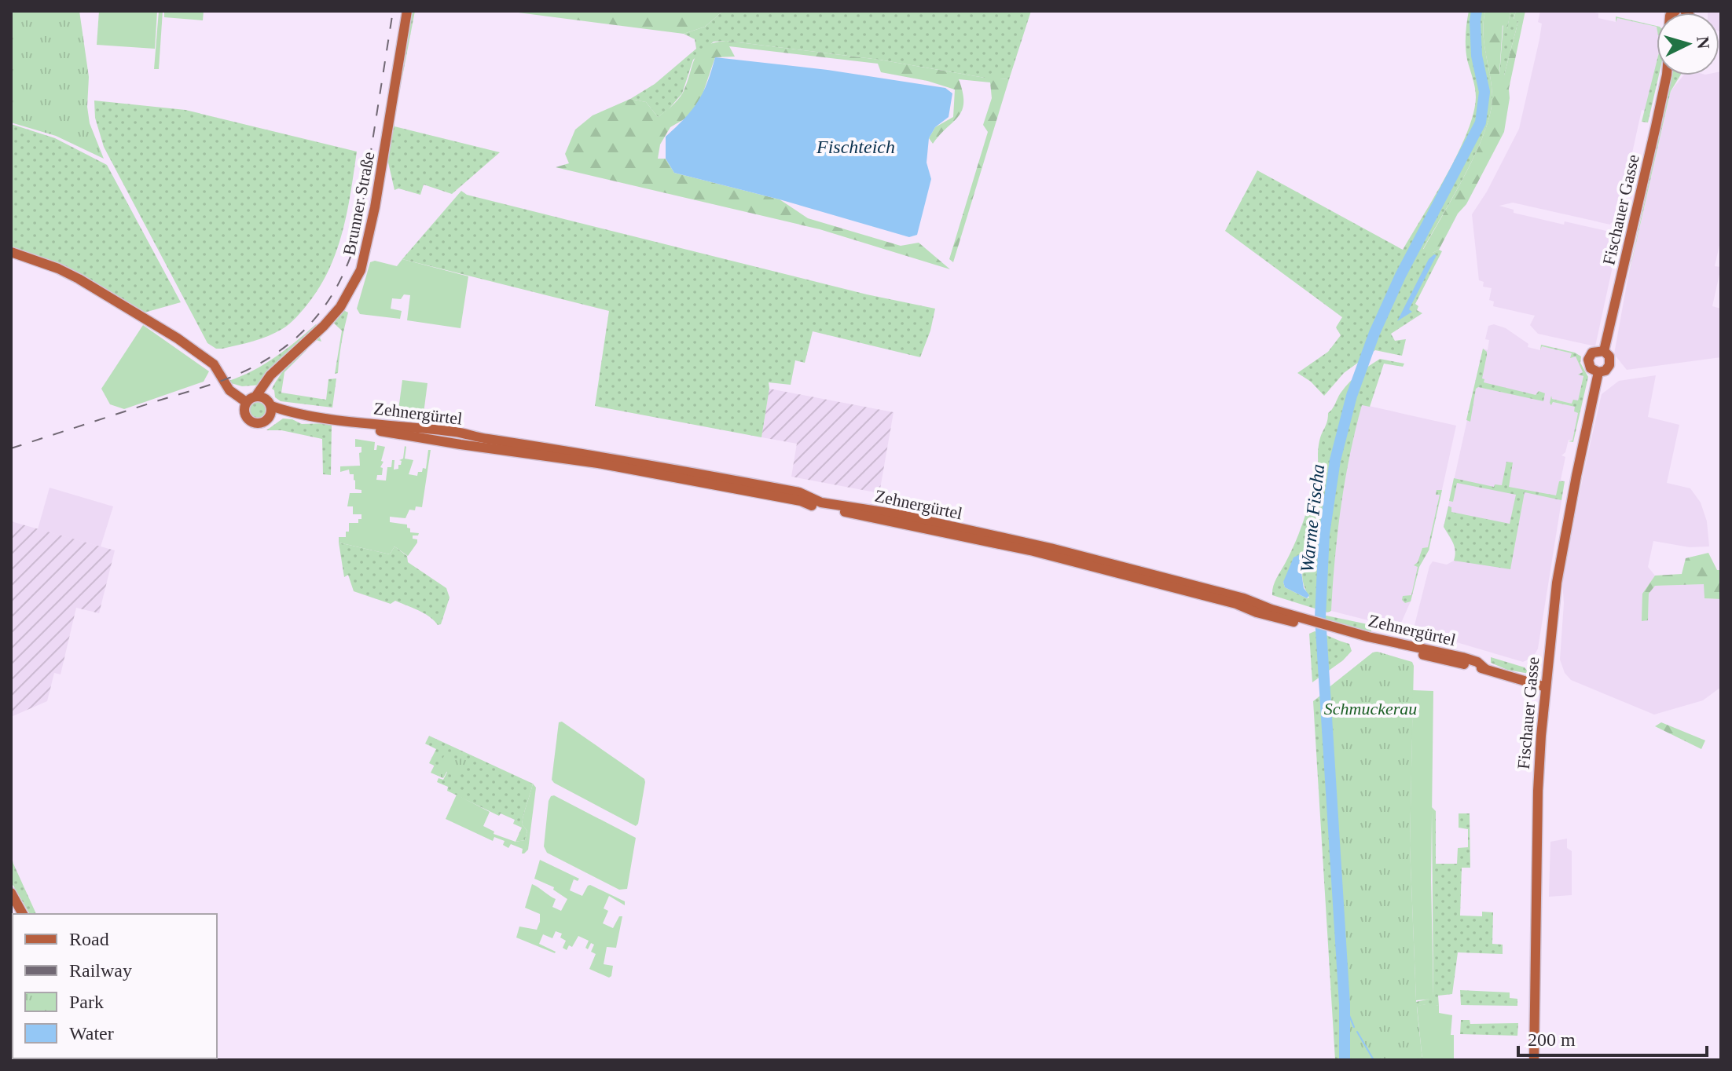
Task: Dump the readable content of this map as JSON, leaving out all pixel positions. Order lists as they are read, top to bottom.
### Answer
{
  "streets": {
    "main road": ["Brunner Straße", "Fischauer Gasse", "Zehnergürtel"]
  },
  "crossings": [
    ["Brunner Straße", "Zehnergürtel"],
    ["Fischauer Gasse", "Zehnergürtel"]
  ],
  "water": ["Fischteich", "Warme Fischa"],
  "parks": ["Schmuckerau"],
  "legend": [
    "Road",
    "Railway",
    "Park",
    "Water"
  ],
  "scale_bar": "200 m",
  "north": "right"
}
